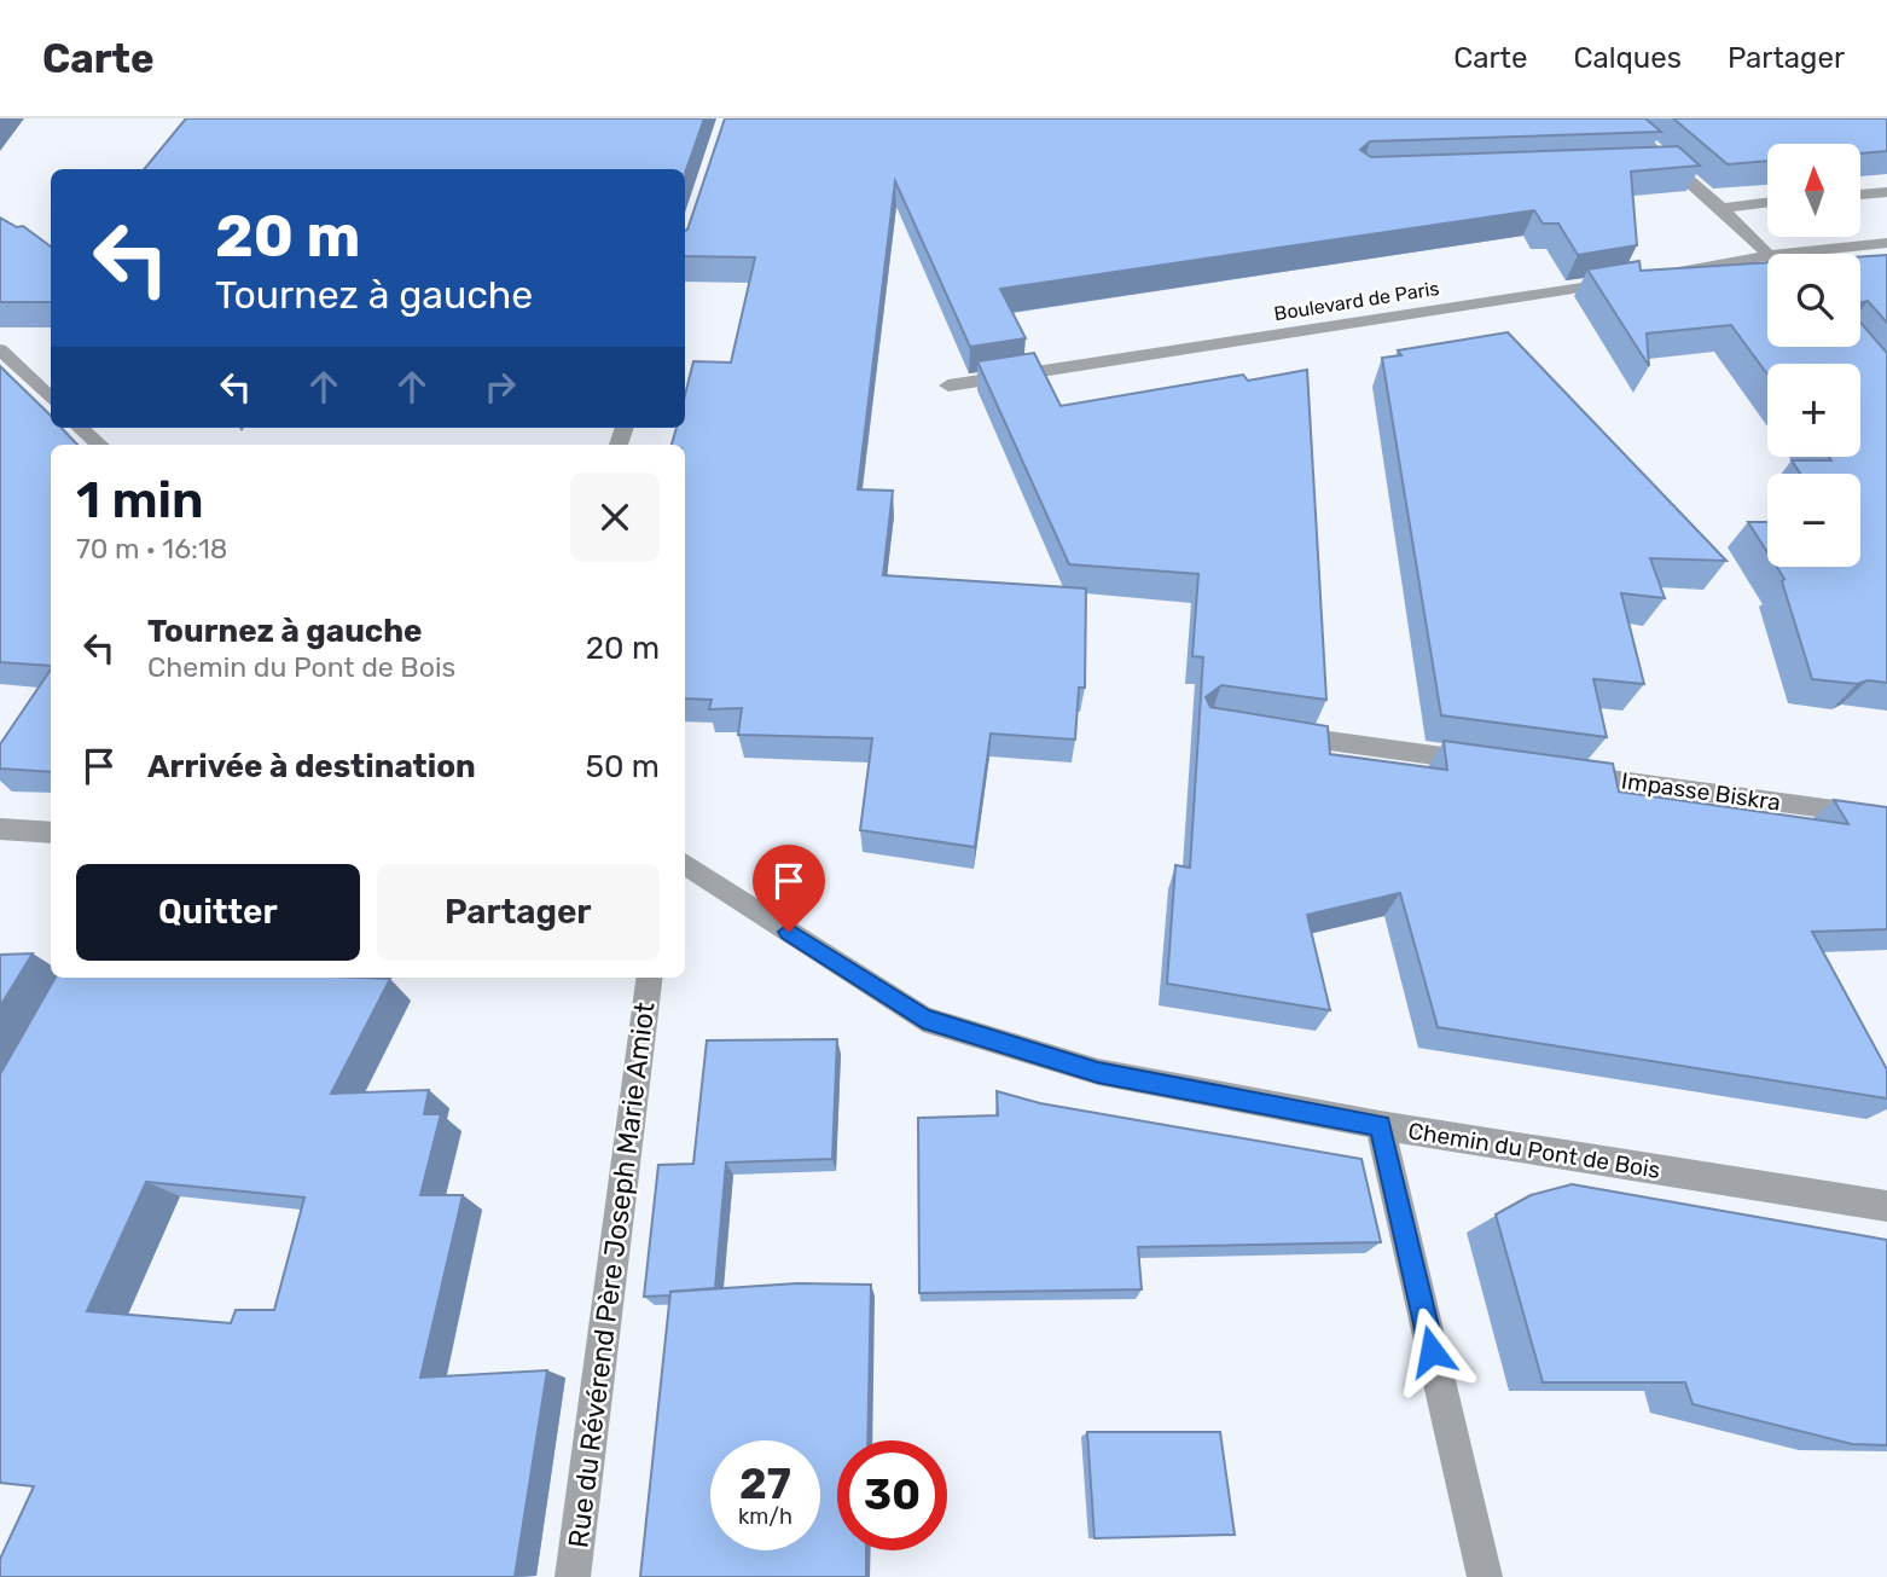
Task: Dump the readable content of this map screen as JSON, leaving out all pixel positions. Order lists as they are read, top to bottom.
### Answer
{
  "streets": {
    "street": [
      "Boulevard de Paris",
      "Impasse Biskra",
      "Chemin du Pont de Bois",
      "Rue du Révérend Père Joseph Marie Amiot"
    ]
  },
  "north": "top",
  "page": {
    "header": "Carte",
    "nav": ["Carte", "Calques", "Partager"],
    "map_buttons": ["+", "−"],
    "turn": ["20 m", "Tournez à gauche"],
    "heading": ["1 min", "70 m · 16:18"],
    "list": [
      {
        "name": "Tournez à gauche",
        "note": "Chemin du Pont de Bois",
        "value": "20 m"
      },
      {
        "name": "Arrivée à destination",
        "value": "50 m"
      }
    ],
    "buttons": ["Quitter", "Partager"],
    "speed": "27 km/h",
    "limit": "30"
  }
}
